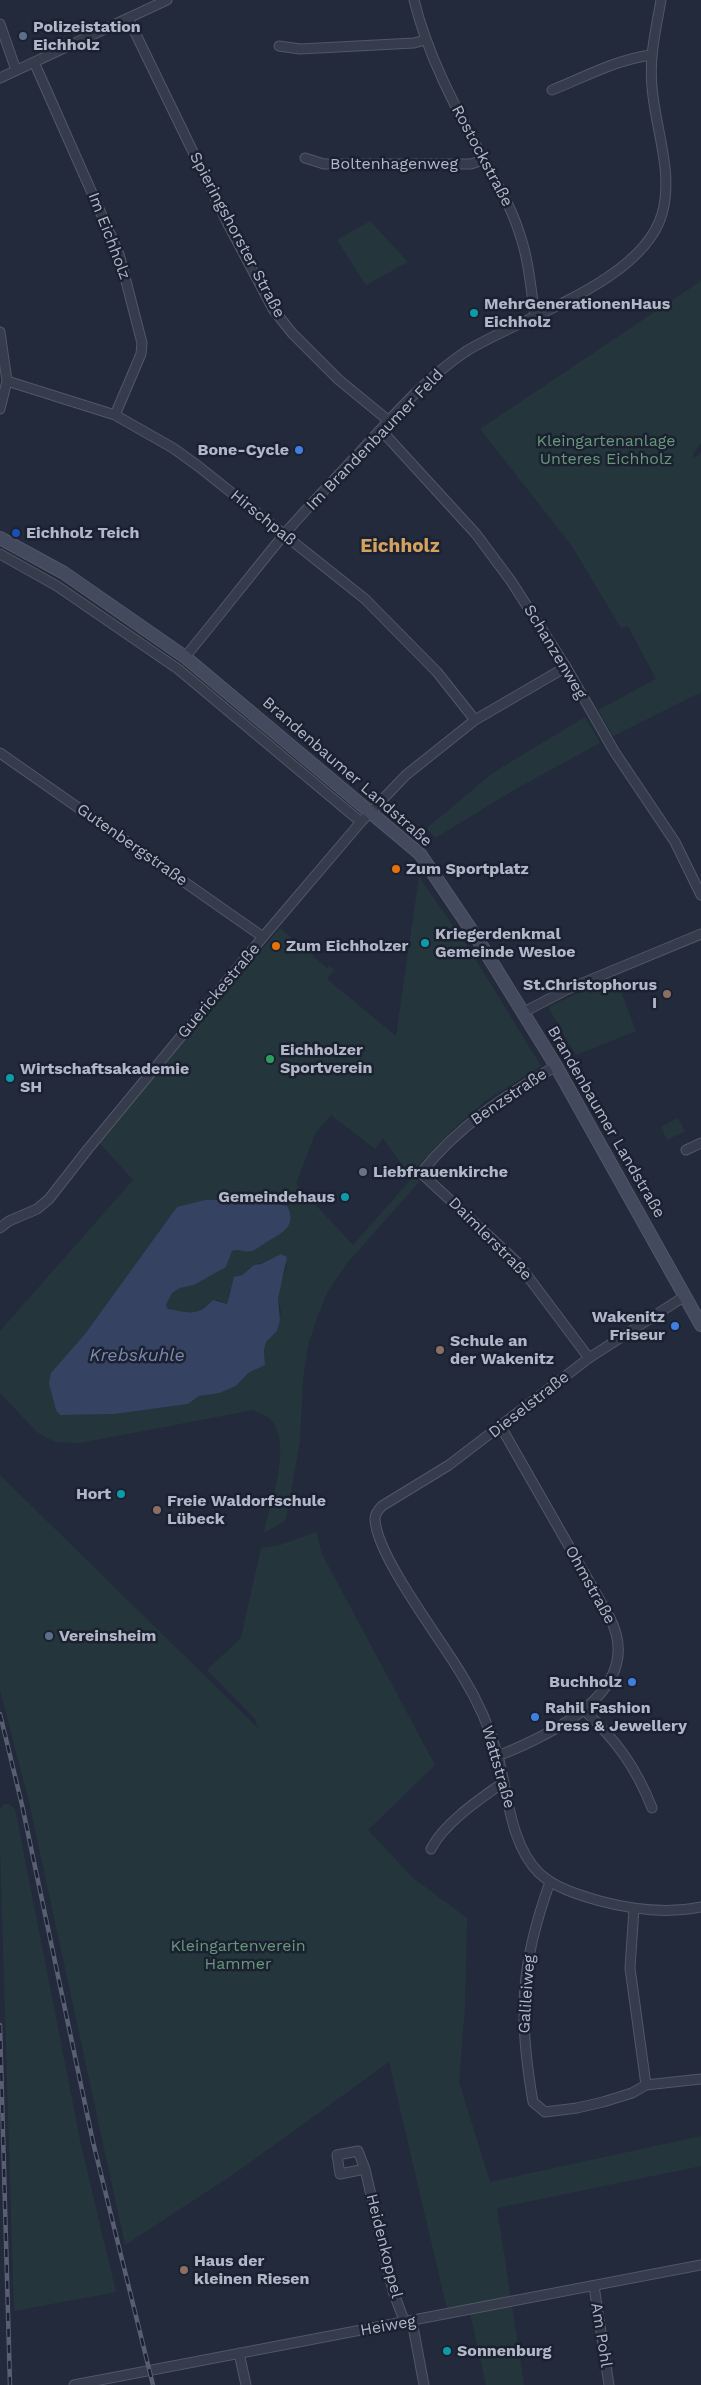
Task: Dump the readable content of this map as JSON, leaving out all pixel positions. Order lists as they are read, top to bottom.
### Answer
{
  "streets": {
    "main road": ["Brandenbaumer Landstraße"],
    "street": [
      "Rostockstraße",
      "Boltenhagenweg",
      "Spieringshorster Straße",
      "Im Eichholz",
      "Im Brandenbaumer Feld",
      "Hirschpaß",
      "Schanzenweg",
      "Gutenbergstraße",
      "Guerickestraße",
      "Benzstraße",
      "Daimlerstraße",
      "Dieselstraße",
      "Ohmstraße",
      "Wattstraße",
      "Galileiweg",
      "Heidenkoppel",
      "Heiweg",
      "Am Pohl"
    ]
  },
  "crossings": [
    ["Rostockstraße", "Boltenhagenweg"],
    ["Rostockstraße", "Im Brandenbaumer Feld"],
    ["Spieringshorster Straße", "Im Brandenbaumer Feld"],
    ["Im Eichholz", "Hirschpaß"],
    ["Im Brandenbaumer Feld", "Hirschpaß"],
    ["Im Brandenbaumer Feld", "Schanzenweg"],
    ["Im Brandenbaumer Feld", "Brandenbaumer Landstraße"],
    ["Hirschpaß", "Guerickestraße"],
    ["Schanzenweg", "Guerickestraße"],
    ["Brandenbaumer Landstraße", "Guerickestraße"],
    ["Brandenbaumer Landstraße", "Benzstraße"],
    ["Brandenbaumer Landstraße", "Dieselstraße"],
    ["Gutenbergstraße", "Guerickestraße"],
    ["Benzstraße", "Daimlerstraße"],
    ["Daimlerstraße", "Dieselstraße"],
    ["Dieselstraße", "Ohmstraße"],
    ["Dieselstraße", "Wattstraße"],
    ["Ohmstraße", "Wattstraße"],
    ["Wattstraße", "Galileiweg"],
    ["Heidenkoppel", "Heiweg"],
    ["Heiweg", "Am Pohl"]
  ],
  "districts": ["Eichholz"],
  "water": ["Krebskuhle"],
  "parks": ["Kleingartenanlage Unteres Eichholz", "Kleingartenverein Hammer"],
  "places": [
    "Polizeistation Eichholz",
    "MehrGenerationenHaus Eichholz",
    "Bone-Cycle",
    "Eichholz Teich",
    "Zum Sportplatz",
    "Kriegerdenkmal Gemeinde Wesloe",
    "Zum Eichholzer",
    "St.Christophorus I",
    "Eichholzer Sportverein",
    "Wirtschaftsakademie SH",
    "Liebfrauenkirche",
    "Gemeindehaus",
    "Wakenitz Friseur",
    "Schule an der Wakenitz",
    "Hort",
    "Freie Waldorfschule Lübeck",
    "Vereinsheim",
    "Buchholz",
    "Rahil Fashion Dress & Jewellery",
    "Haus der kleinen Riesen",
    "Sonnenburg"
  ]
}
